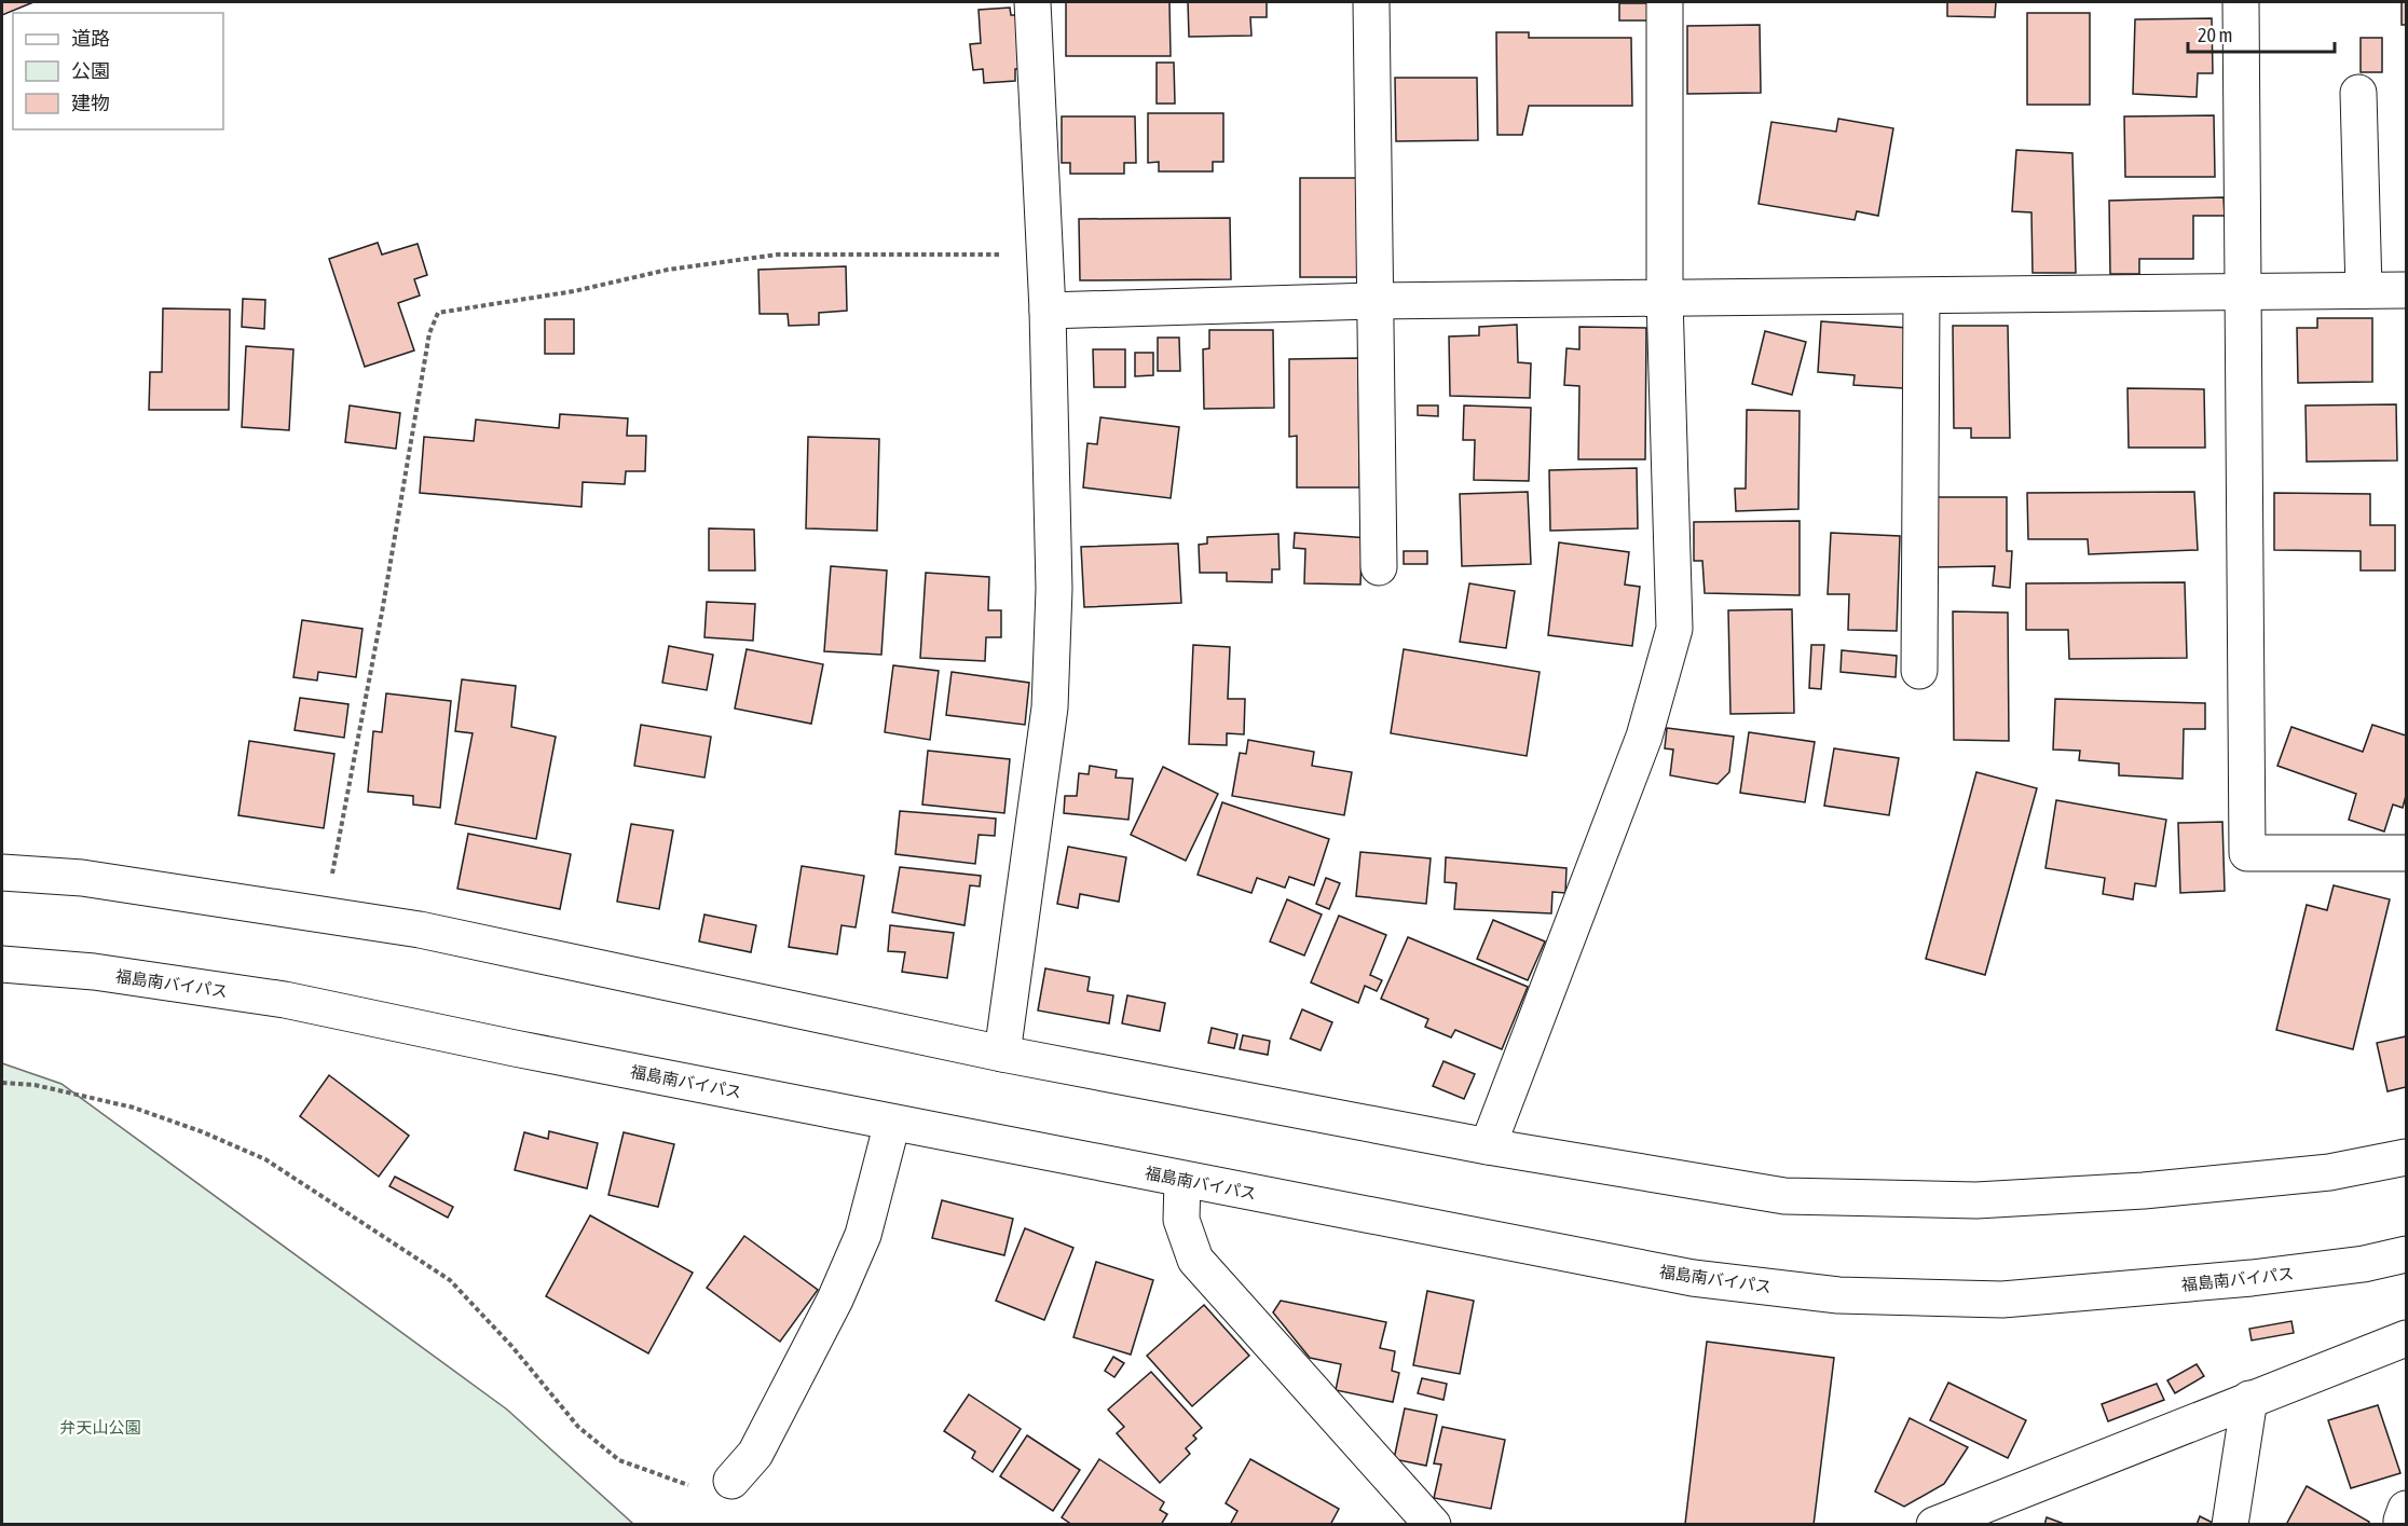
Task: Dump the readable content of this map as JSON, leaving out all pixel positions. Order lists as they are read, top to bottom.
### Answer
{
  "streets": {
    "main road": ["福島南バイパス"]
  },
  "parks": ["弁天山公園"],
  "legend": ["道路", "公園", "建物"],
  "scale_bar": "20 m"
}
